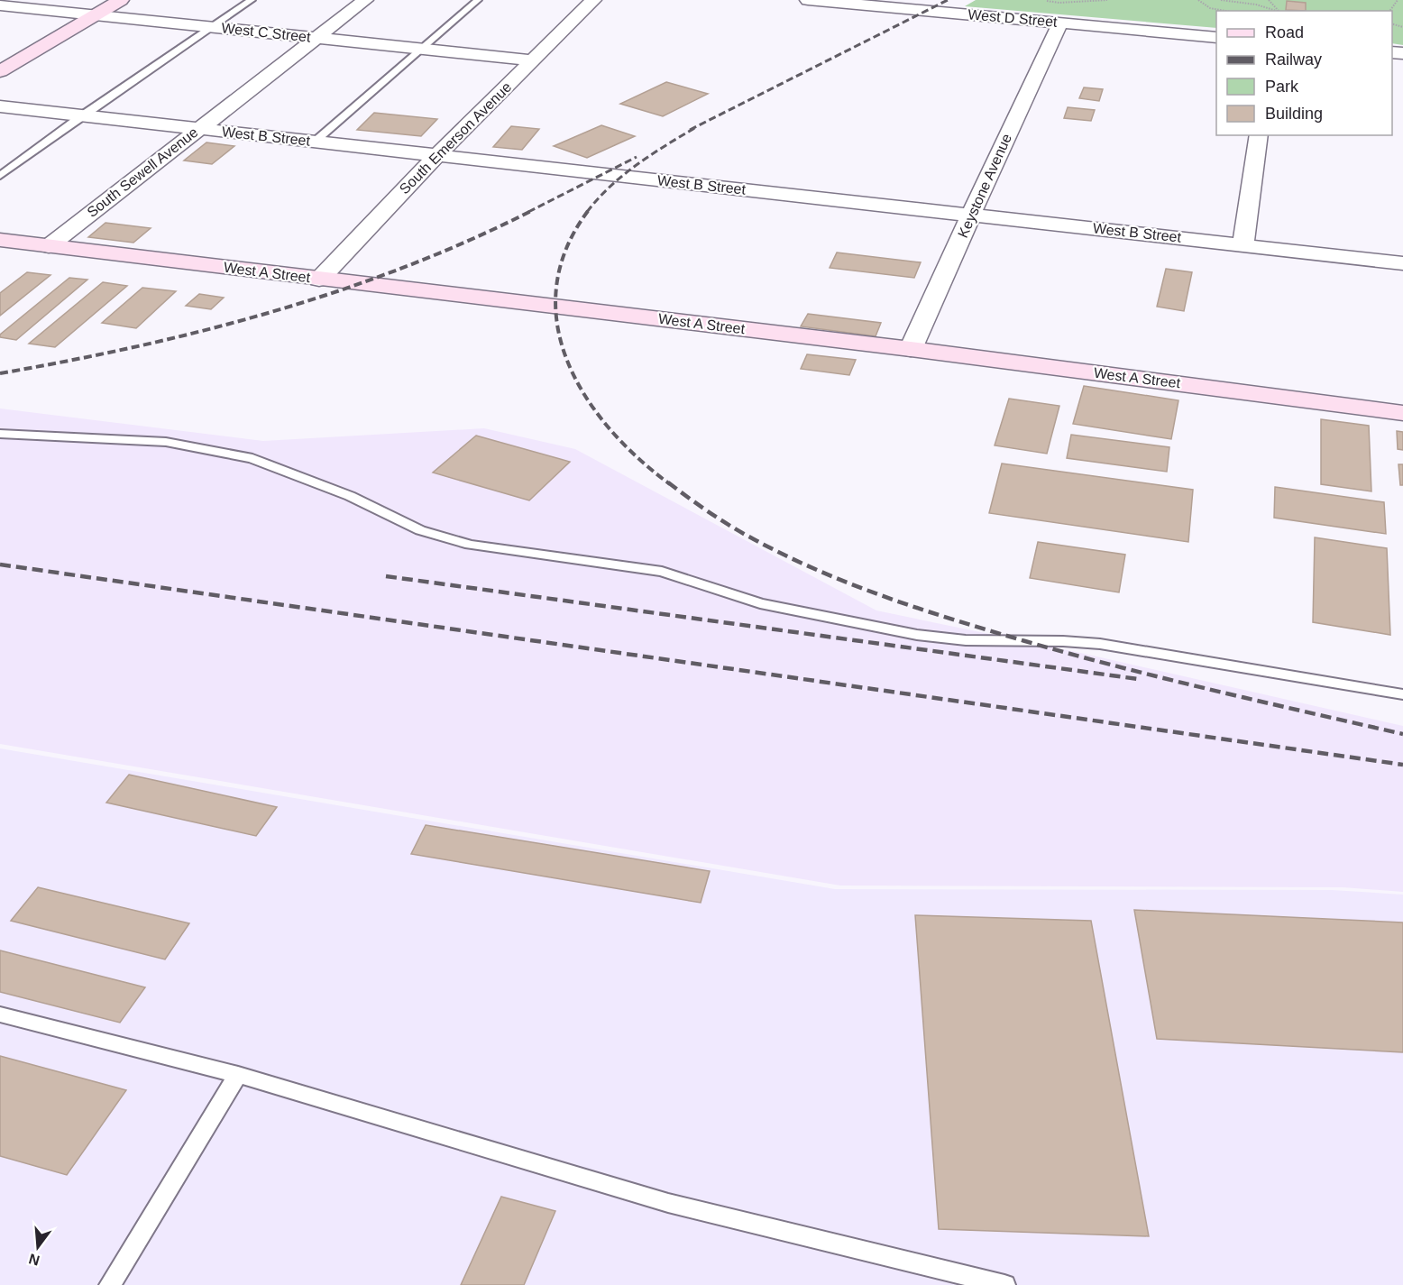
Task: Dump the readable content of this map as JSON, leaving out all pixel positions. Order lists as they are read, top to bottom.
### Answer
{
  "streets": {
    "street": [
      "West D Street",
      "West C Street",
      "West B Street",
      "South Emerson Avenue",
      "South Sewell Avenue",
      "Keystone Avenue",
      "West A Street"
    ]
  },
  "crossings": [
    ["West D Street", "Keystone Avenue"],
    ["West C Street", "South Emerson Avenue"],
    ["West C Street", "South Sewell Avenue"],
    ["West B Street", "South Emerson Avenue"],
    ["West B Street", "South Sewell Avenue"],
    ["West B Street", "Keystone Avenue"],
    ["South Emerson Avenue", "West A Street"],
    ["South Sewell Avenue", "West A Street"],
    ["Keystone Avenue", "West A Street"]
  ],
  "legend": [
    "Road",
    "Railway",
    "Park",
    "Building"
  ],
  "north": "bottom"
}
